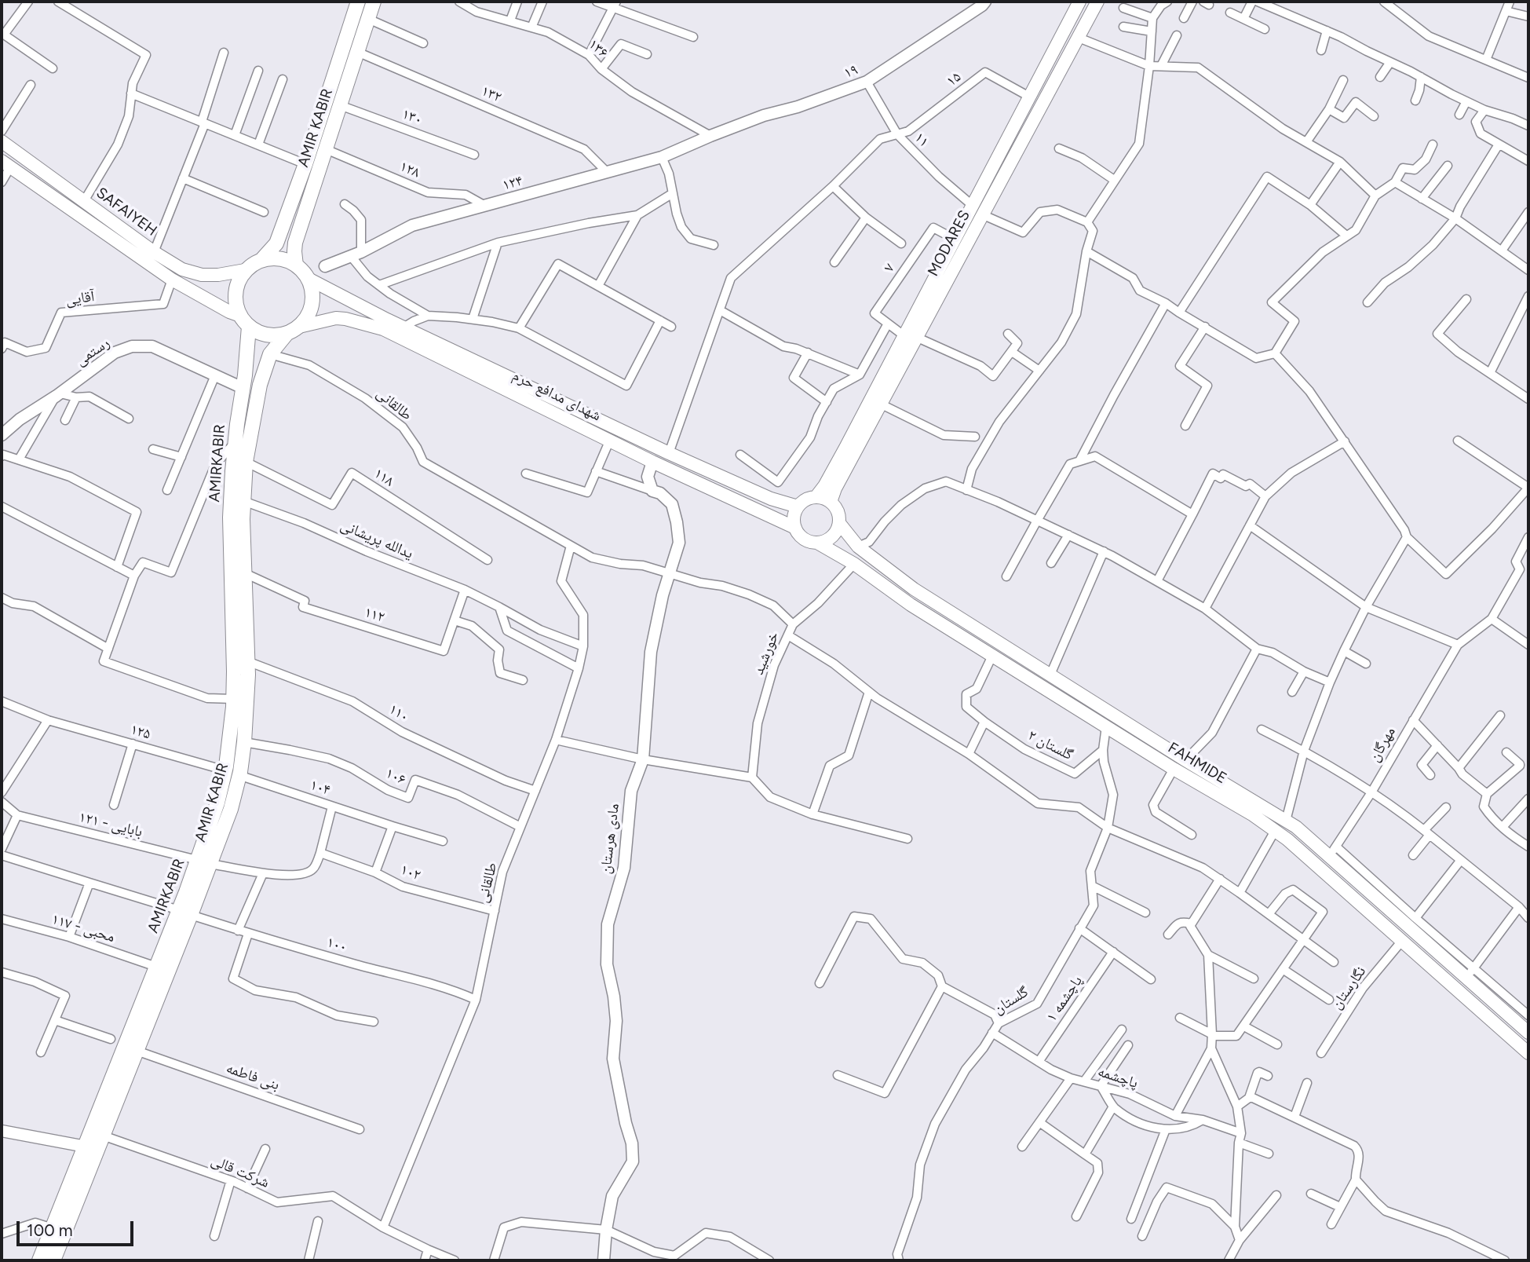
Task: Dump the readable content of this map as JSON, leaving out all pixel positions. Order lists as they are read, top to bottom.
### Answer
{
  "streets": {
    "main road": [
      "AMIR KABIR",
      "SAFAIYEH",
      "MODARES",
      "شهدای مدافع حرم",
      "AMIRKABIR",
      "FAHMIDE"
    ],
    "street": [
      "۱۳۶",
      "۱۹",
      "۱۵",
      "۱۳۲",
      "۱۳۰",
      "۱۱",
      "۱۲۸",
      "۱۲۴",
      "۷",
      "آقایی",
      "رستمی",
      "طالقانی",
      "۱۱۸",
      "یدالله پریشانی",
      "۱۱۲",
      "خورشید",
      "۱۱۰",
      "۱۲۵",
      "مهرگان",
      "گلستان ۲",
      "۱۰۶",
      "۱۰۴",
      "بابایی - ۱۲۱",
      "مادی هرستان",
      "۱۰۲",
      "محبی - ۱۱۷",
      "۱۰۰",
      "نگارستان",
      "پاچشمه ۱",
      "گلستان",
      "بنی فاطمه",
      "پاچشمه",
      "شرکت قالی"
    ]
  },
  "crossings": [
    ["۱۳۶", "۱۹"],
    ["۱۳۶", "۱۲۴"],
    ["۱۹", "۱۱"],
    ["۱۹", "۱۲۴"],
    ["۱۵", "۱۱"],
    ["۱۵", "MODARES"],
    ["۱۳۲", "AMIR KABIR"],
    ["۱۳۲", "۱۲۴"],
    ["۱۳۰", "AMIR KABIR"],
    ["AMIR KABIR", "۱۲۸"],
    ["AMIR KABIR", "SAFAIYEH"],
    ["AMIR KABIR", "شهدای مدافع حرم"],
    ["AMIR KABIR", "طالقانی"],
    ["AMIR KABIR", "AMIRKABIR"],
    ["AMIR KABIR", "۱۱۸"],
    ["AMIR KABIR", "یدالله پریشانی"],
    ["AMIR KABIR", "۱۱۲"],
    ["AMIR KABIR", "۱۱۰"],
    ["AMIR KABIR", "۱۰۶"],
    ["AMIR KABIR", "۱۰۴"],
    ["AMIR KABIR", "بابایی - ۱۲۱"],
    ["۱۱", "MODARES"],
    ["۱۲۸", "۱۲۴"],
    ["SAFAIYEH", "آقایی"],
    ["SAFAIYEH", "شهدای مدافع حرم"],
    ["SAFAIYEH", "AMIRKABIR"],
    ["MODARES", "۷"],
    ["MODARES", "شهدای مدافع حرم"],
    ["MODARES", "FAHMIDE"],
    ["رستمی", "AMIRKABIR"],
    ["شهدای مدافع حرم", "AMIRKABIR"],
    ["شهدای مدافع حرم", "FAHMIDE"],
    ["طالقانی", "یدالله پریشانی"],
    ["طالقانی", "خورشید"],
    ["طالقانی", "۱۱۰"],
    ["طالقانی", "۱۰۶"],
    ["طالقانی", "مادی هرستان"],
    ["طالقانی", "۱۰۲"],
    ["طالقانی", "۱۰۰"],
    ["طالقانی", "شرکت قالی"],
    ["AMIRKABIR", "۱۱۲"],
    ["AMIRKABIR", "۱۲۵"],
    ["AMIRKABIR", "بابایی - ۱۲۱"],
    ["AMIRKABIR", "محبی - ۱۱۷"],
    ["AMIRKABIR", "۱۰۰"],
    ["یدالله پریشانی", "۱۱۲"],
    ["خورشید", "FAHMIDE"],
    ["مهرگان", "FAHMIDE"],
    ["گلستان ۲", "گلستان"],
    ["FAHMIDE", "نگارستان"],
    ["FAHMIDE", "گلستان"],
    ["پاچشمه ۱", "پاچشمه"],
    ["گلستان", "پاچشمه"]
  ],
  "scale_bar": "100 m"
}
